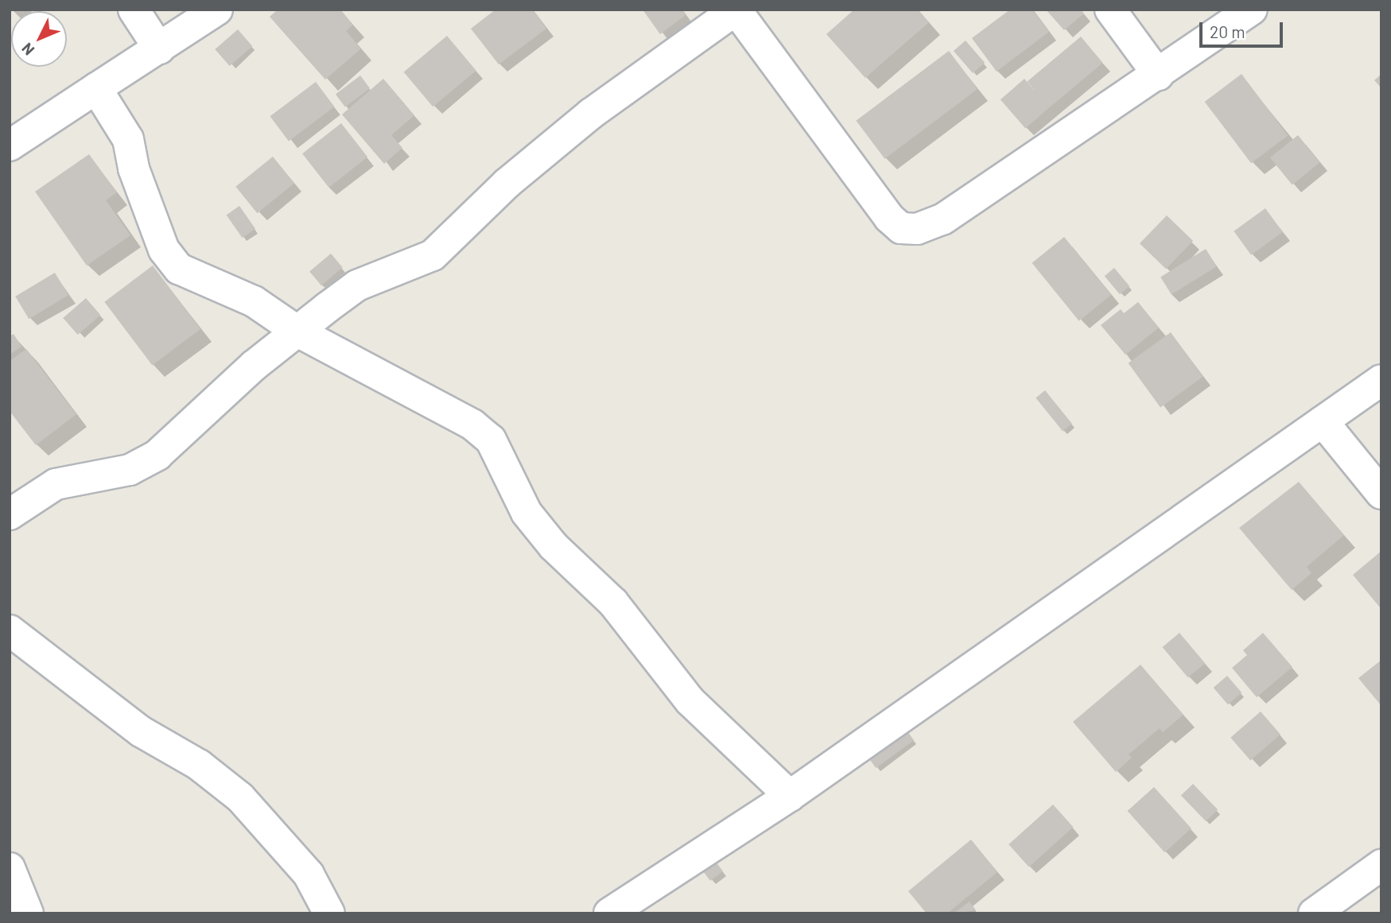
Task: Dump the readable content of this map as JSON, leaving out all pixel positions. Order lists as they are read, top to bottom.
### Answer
{
  "scale_bar": "20 m",
  "north": "bottom left"
}
